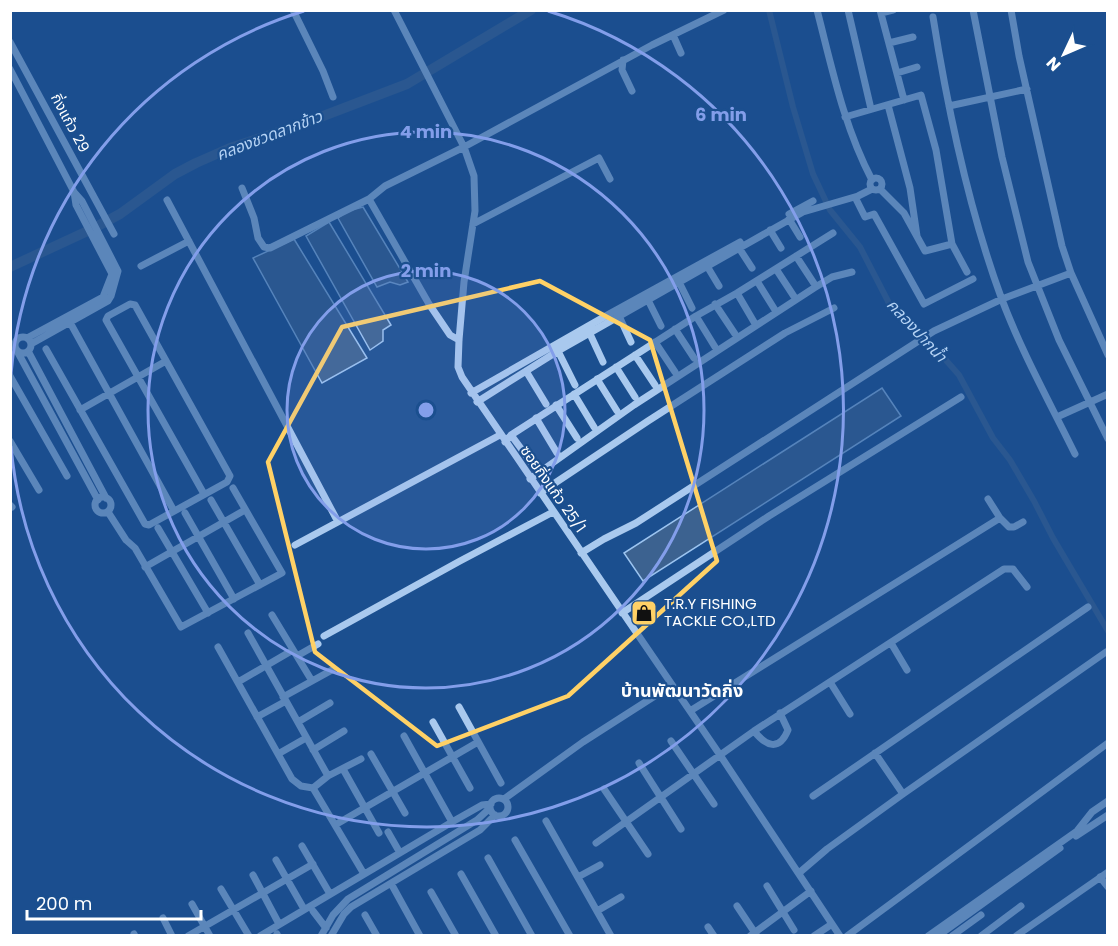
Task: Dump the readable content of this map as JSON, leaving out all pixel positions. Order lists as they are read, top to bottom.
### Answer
{
  "streets": {
    "street": ["กิ่งแก้ว 29", "ซอยกิ่งแก้ว 25/1"]
  },
  "districts": ["บ้านพัฒนาวัดกิ่ง"],
  "water": ["คลองชวดลากข้าว", "คลองปากน้ำ"],
  "places": {
    "shop": ["T.R.Y FISHING TACKLE CO.,LTD"]
  },
  "scale_bar": "200 m",
  "north": "bottom left",
  "rings": ["6 min", "4 min", "2 min"]
}
